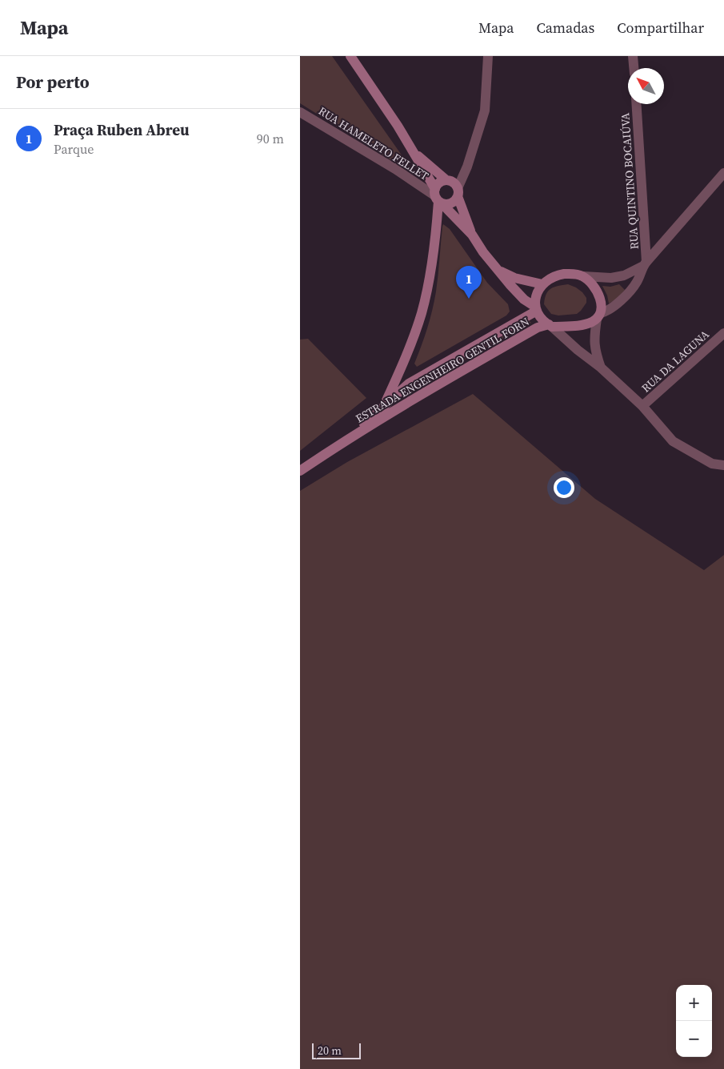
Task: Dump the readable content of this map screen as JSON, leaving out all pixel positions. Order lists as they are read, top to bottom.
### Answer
{
  "streets": {
    "main road": ["ESTRADA ENGENHEIRO GENTIL FORN"],
    "street": ["RUA HAMELETO FELLET", "RUA QUINTINO BOCAIÚVA", "RUA DA LAGUNA"]
  },
  "scale_bar": "20 m",
  "north": "top left",
  "page": {
    "header": "Mapa",
    "nav": ["Mapa", "Camadas", "Compartilhar"],
    "heading": "Por perto",
    "list": [
      {
        "mark": "1",
        "name": "Praça Ruben Abreu",
        "note": "Parque",
        "value": "90 m"
      }
    ],
    "pins": "1",
    "map_buttons": ["+", "−"],
    "scale": "20 m"
  }
}
